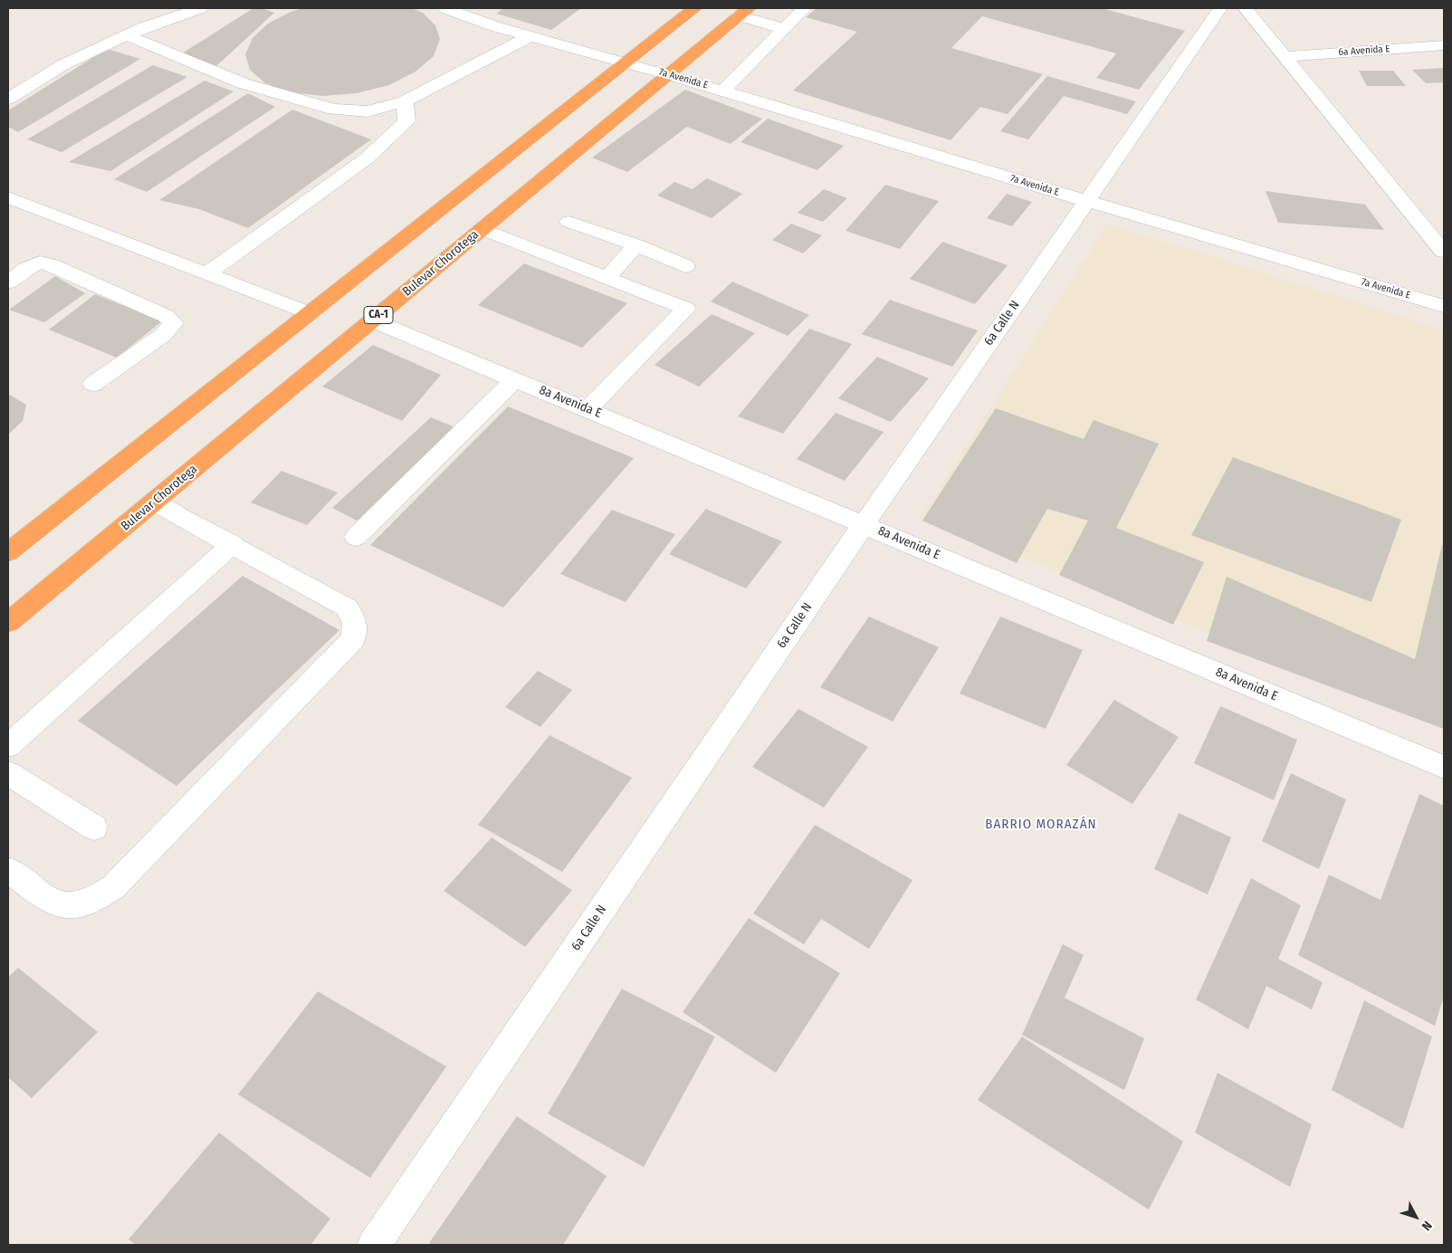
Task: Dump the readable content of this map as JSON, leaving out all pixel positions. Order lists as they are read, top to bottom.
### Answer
{
  "streets": {
    "highway": ["Bulevar Chorotega", "CA-1"],
    "street": [
      "6a Avenida E",
      "7a Avenida E",
      "6a Calle N",
      "8a Avenida E"
    ]
  },
  "crossings": [
    ["7a Avenida E", "Bulevar Chorotega"],
    ["7a Avenida E", "6a Calle N"],
    ["Bulevar Chorotega", "8a Avenida E"],
    ["6a Calle N", "8a Avenida E"]
  ],
  "districts": ["BARRIO MORAZÁN"],
  "north": "bottom right"
}
